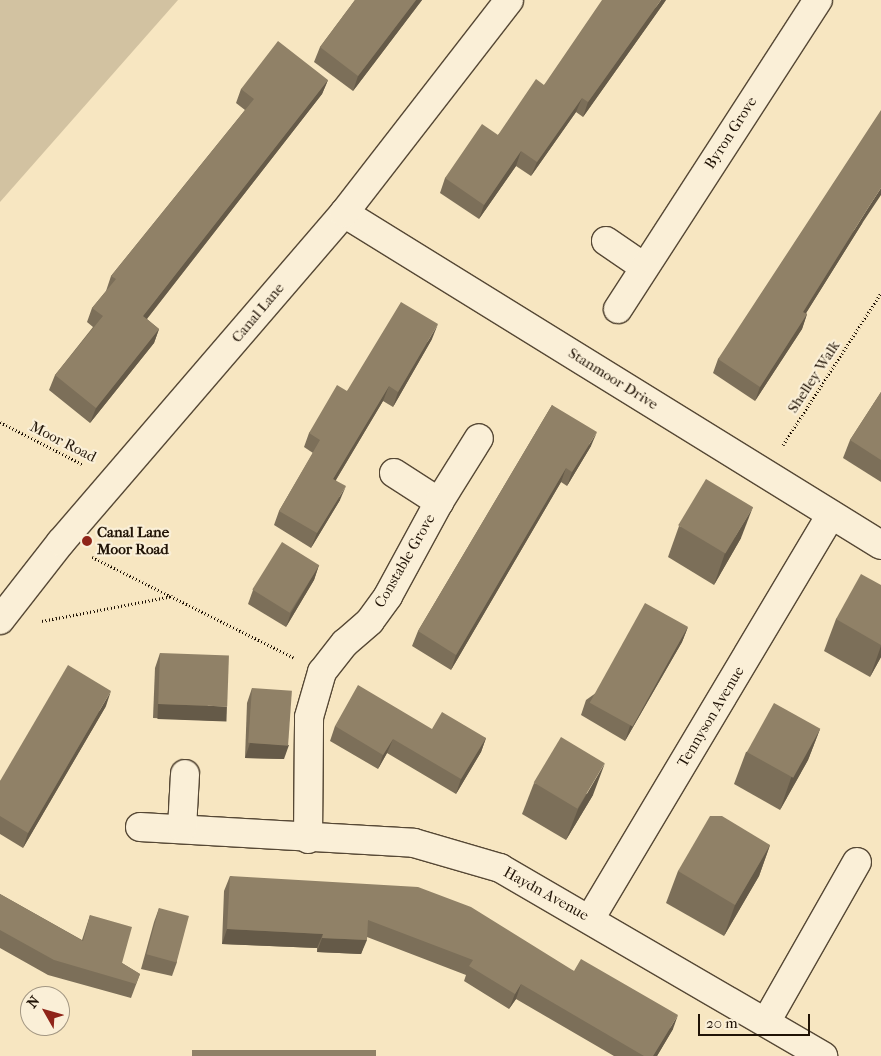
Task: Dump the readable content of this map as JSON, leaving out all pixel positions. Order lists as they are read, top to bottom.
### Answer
{
  "streets": {
    "street": [
      "Byron Grove",
      "Canal Lane",
      "Stanmoor Drive",
      "Constable Grove",
      "Tennyson Avenue",
      "Haydn Avenue"
    ],
    "path": ["Shelley Walk", "Moor Road"]
  },
  "crossings": [
    ["Canal Lane", "Stanmoor Drive"],
    ["Canal Lane", "Moor Road"],
    ["Shelley Walk", "Stanmoor Drive"],
    ["Stanmoor Drive", "Tennyson Avenue"],
    ["Constable Grove", "Haydn Avenue"],
    ["Tennyson Avenue", "Haydn Avenue"]
  ],
  "places": ["Canal Lane Moor Road"],
  "scale_bar": "20 m",
  "north": "top left"
}
